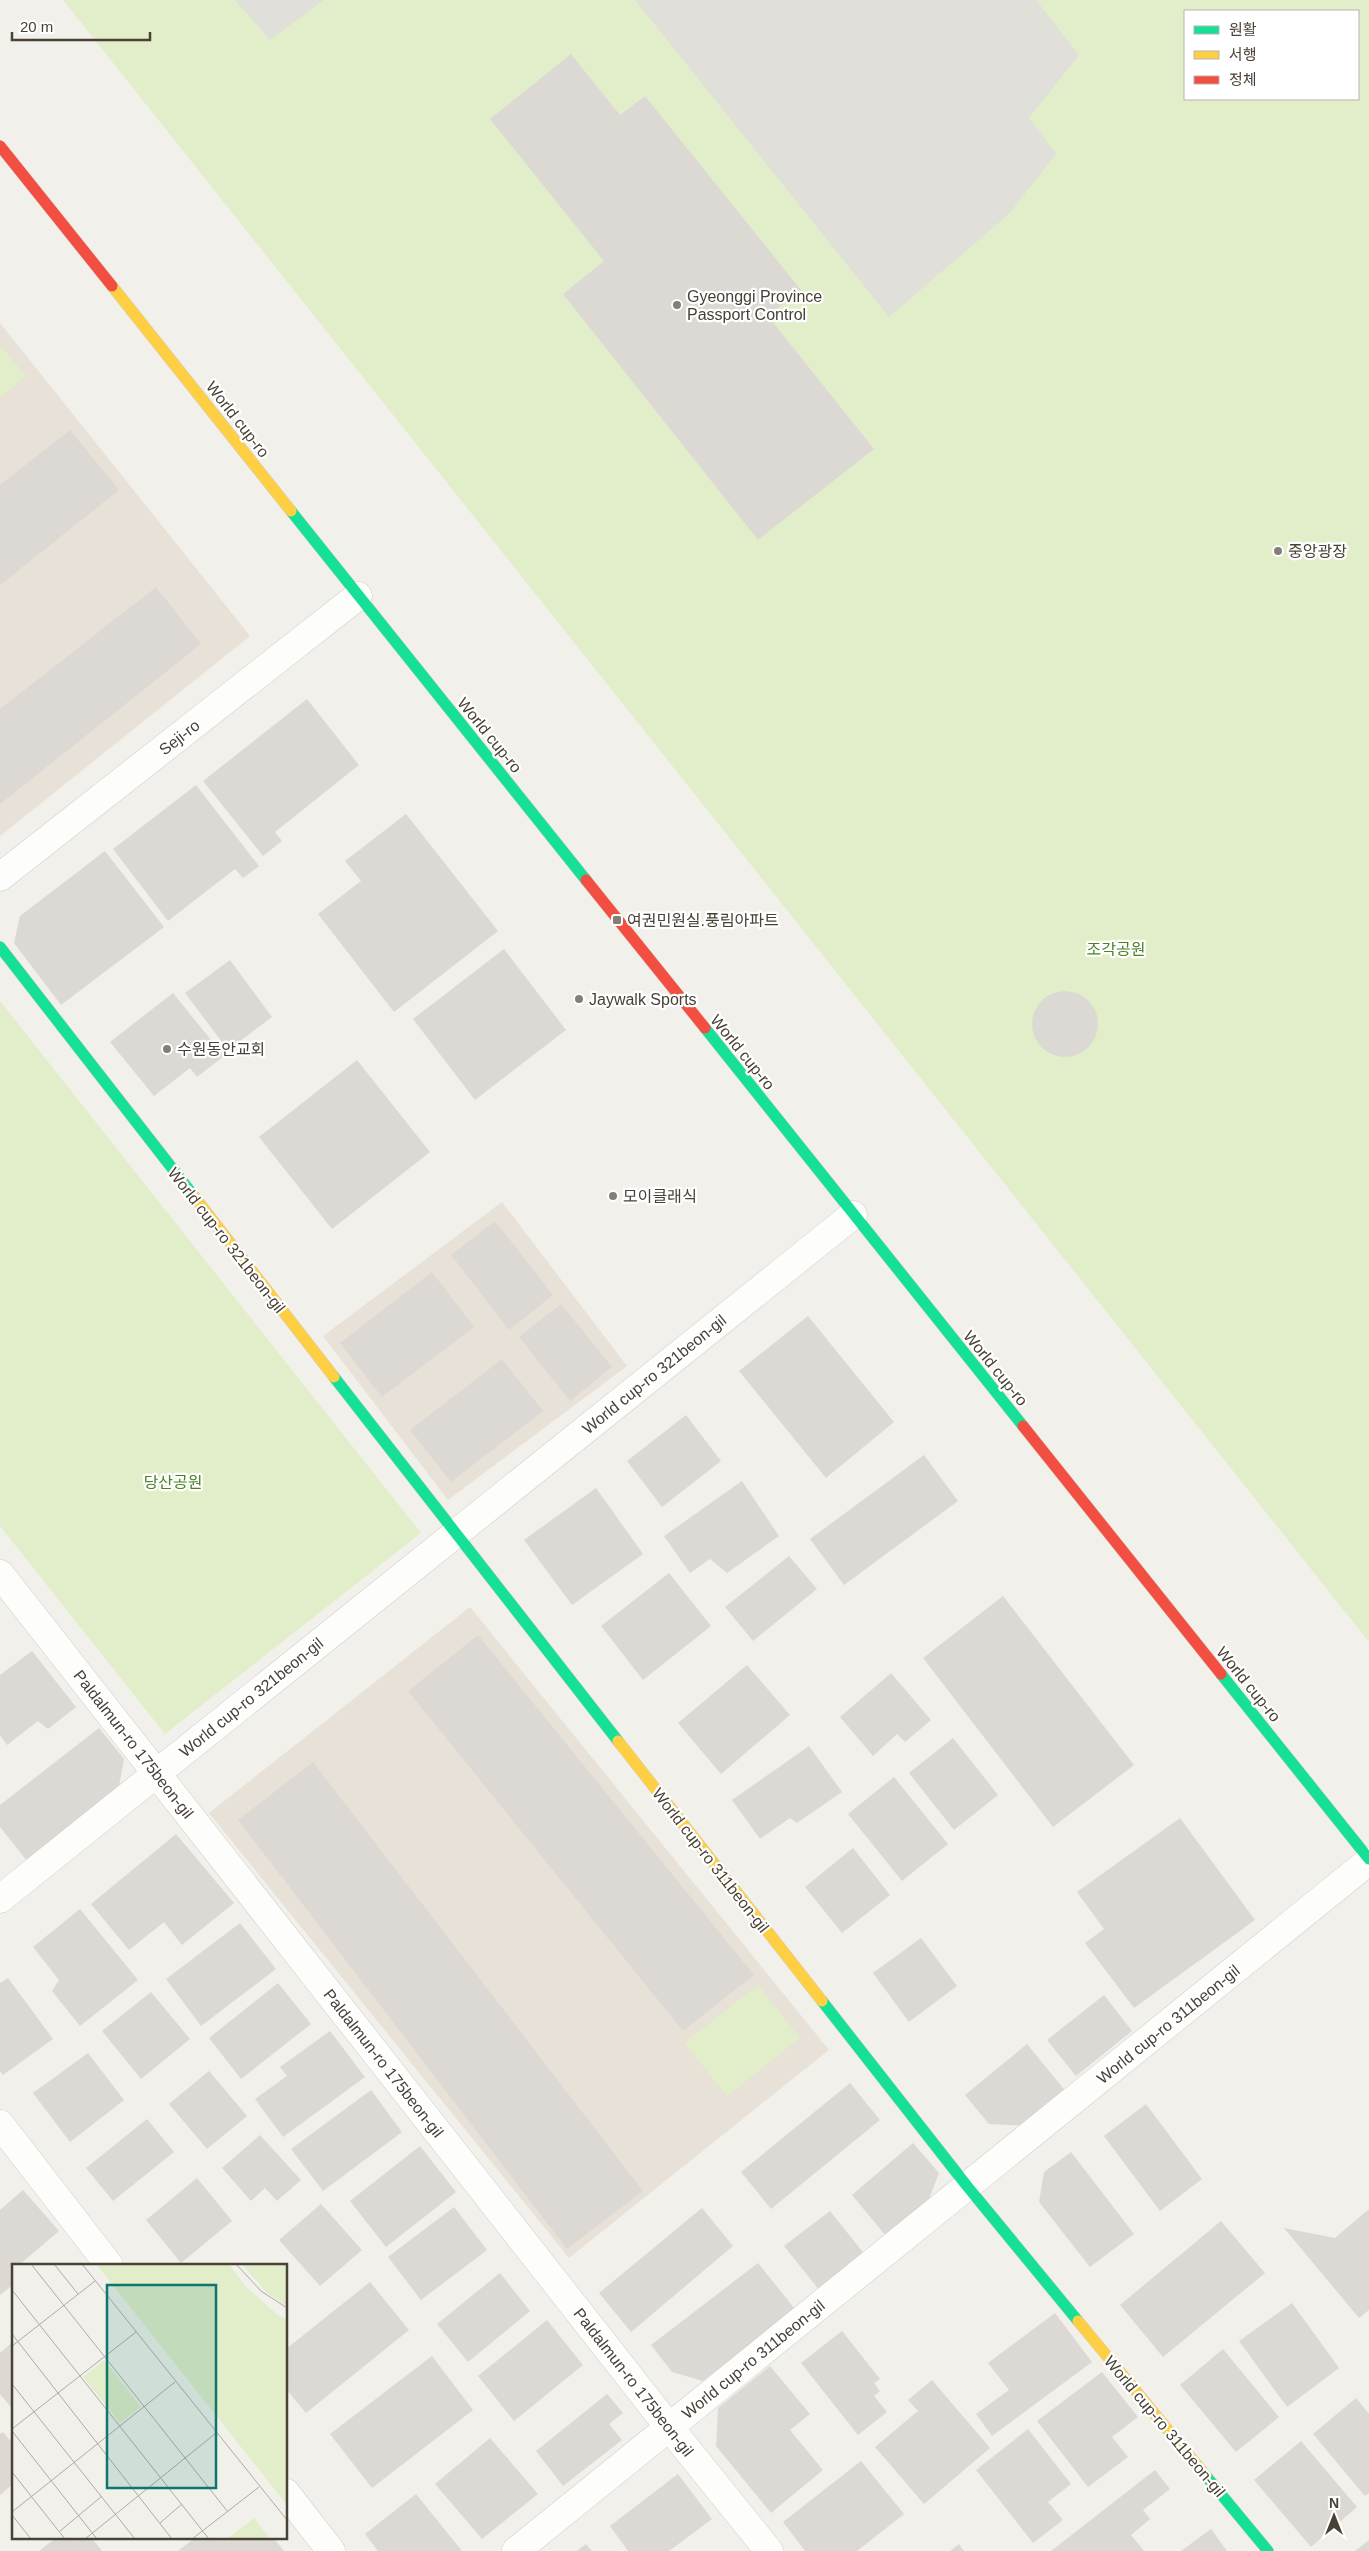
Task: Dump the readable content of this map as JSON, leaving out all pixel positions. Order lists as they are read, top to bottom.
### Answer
{
  "streets": {
    "street": [
      "World cup-ro",
      "Seji-ro",
      "World cup-ro 321beon-gil",
      "Paldalmun-ro 175beon-gil",
      "World cup-ro 311beon-gil"
    ]
  },
  "crossings": [
    ["World cup-ro", "Seji-ro"],
    ["World cup-ro", "World cup-ro 321beon-gil"],
    ["World cup-ro", "World cup-ro 311beon-gil"],
    ["World cup-ro 321beon-gil", "Paldalmun-ro 175beon-gil"],
    ["World cup-ro 321beon-gil", "World cup-ro 311beon-gil"],
    ["Paldalmun-ro 175beon-gil", "World cup-ro 311beon-gil"]
  ],
  "parks": ["조각공원", "당산공원"],
  "places": {
    "other": [
      "Gyeonggi Province Passport Control",
      "중앙광장",
      "Jaywalk Sports",
      "수원동안교회",
      "모이클래식"
    ],
    "transit": ["여권민원실.풍림아파트"]
  },
  "legend": ["원활", "서행", "정체"],
  "scale_bar": "20 m",
  "north": "top"
}
